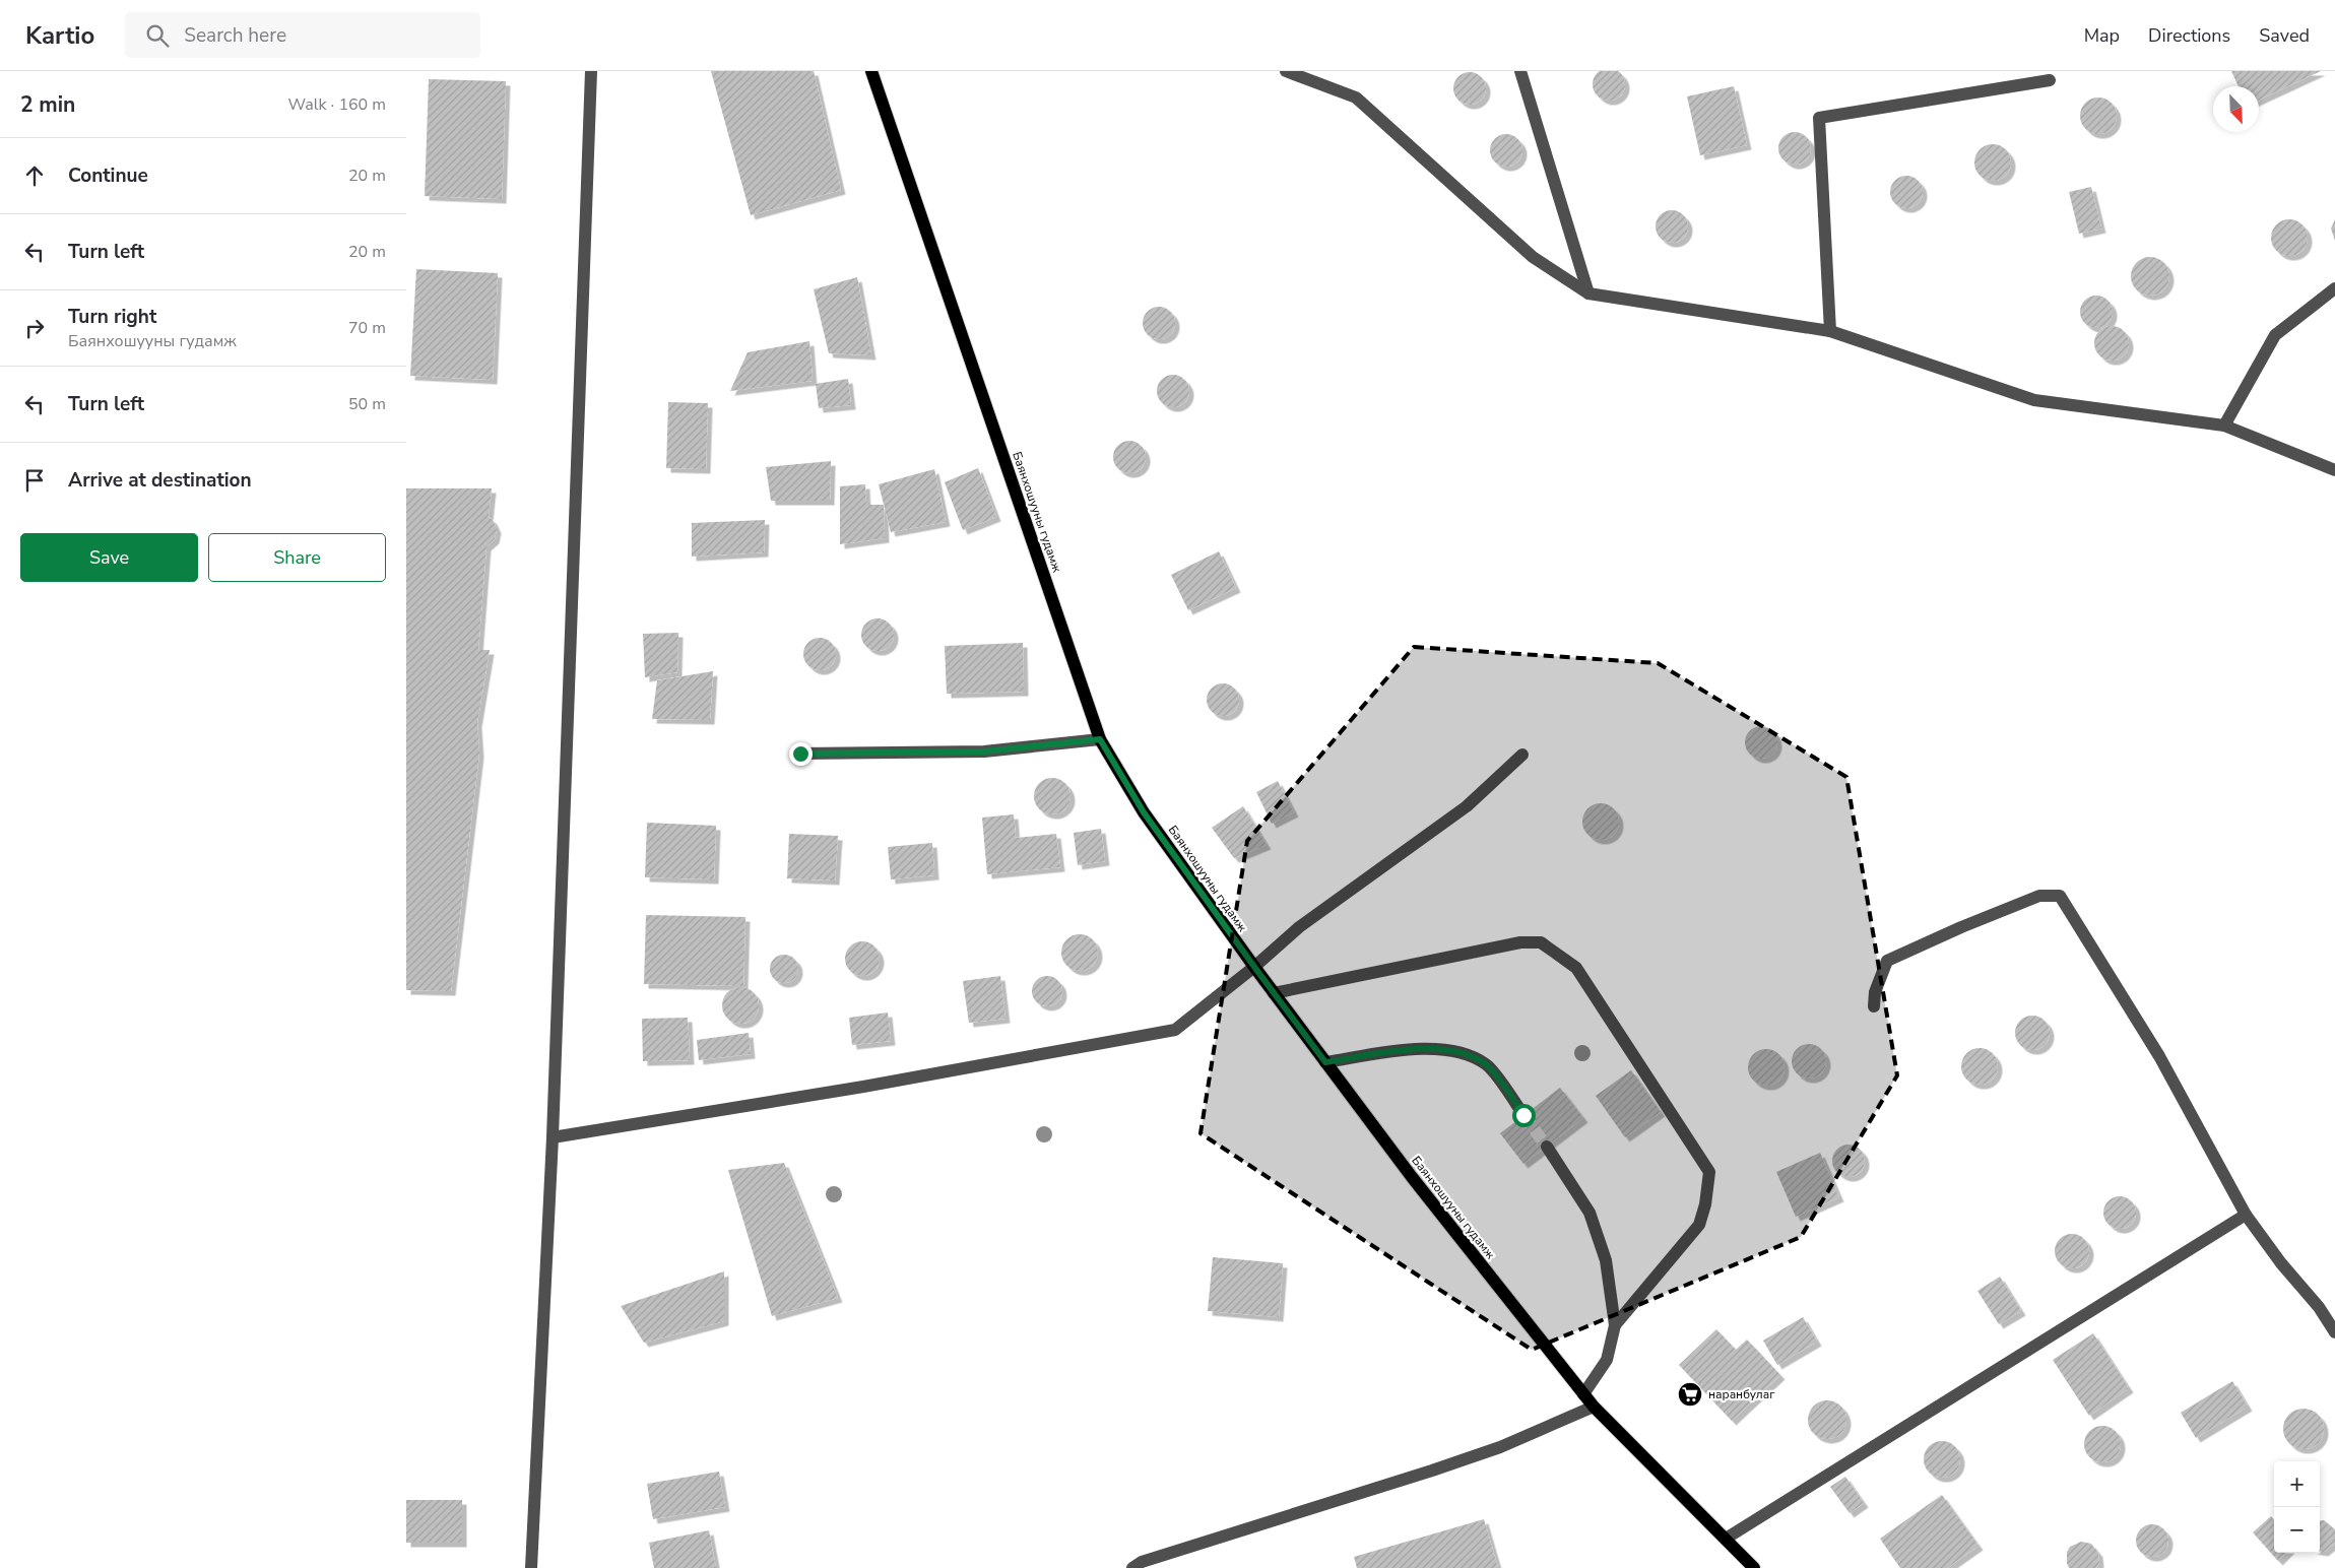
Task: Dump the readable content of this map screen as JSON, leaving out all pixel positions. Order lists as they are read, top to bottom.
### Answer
{
  "streets": {
    "main road": ["Баянхошууны гудамж"]
  },
  "places": {
    "supermarket": ["наранбулаг"]
  },
  "north": "bottom right",
  "page": {
    "header": "Kartio",
    "search": "Search here",
    "nav": ["Map", "Directions", "Saved"],
    "heading": ["2 min", "Walk · 160 m"],
    "list": [
      ["Continue", "20 m"],
      ["Turn left", "20 m"],
      ["Turn right", "Баянхошууны гудамж", "70 m"],
      ["Turn left", "50 m"],
      "Arrive at destination"
    ],
    "buttons": ["Save", "Share"],
    "map_buttons": ["+", "−"]
  }
}
